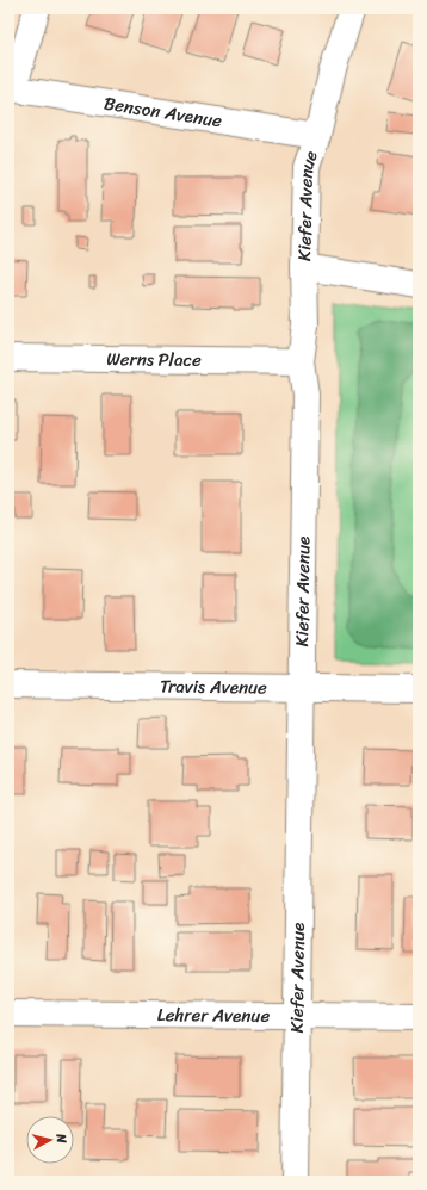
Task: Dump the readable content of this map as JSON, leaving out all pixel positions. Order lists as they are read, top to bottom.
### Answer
{
  "streets": {
    "street": [
      "Benson Avenue",
      "Kiefer Avenue",
      "Werns Place",
      "Travis Avenue",
      "Lehrer Avenue"
    ]
  },
  "crossings": [
    ["Benson Avenue", "Kiefer Avenue"],
    ["Kiefer Avenue", "Werns Place"],
    ["Kiefer Avenue", "Travis Avenue"],
    ["Kiefer Avenue", "Lehrer Avenue"]
  ],
  "north": "right"
}
